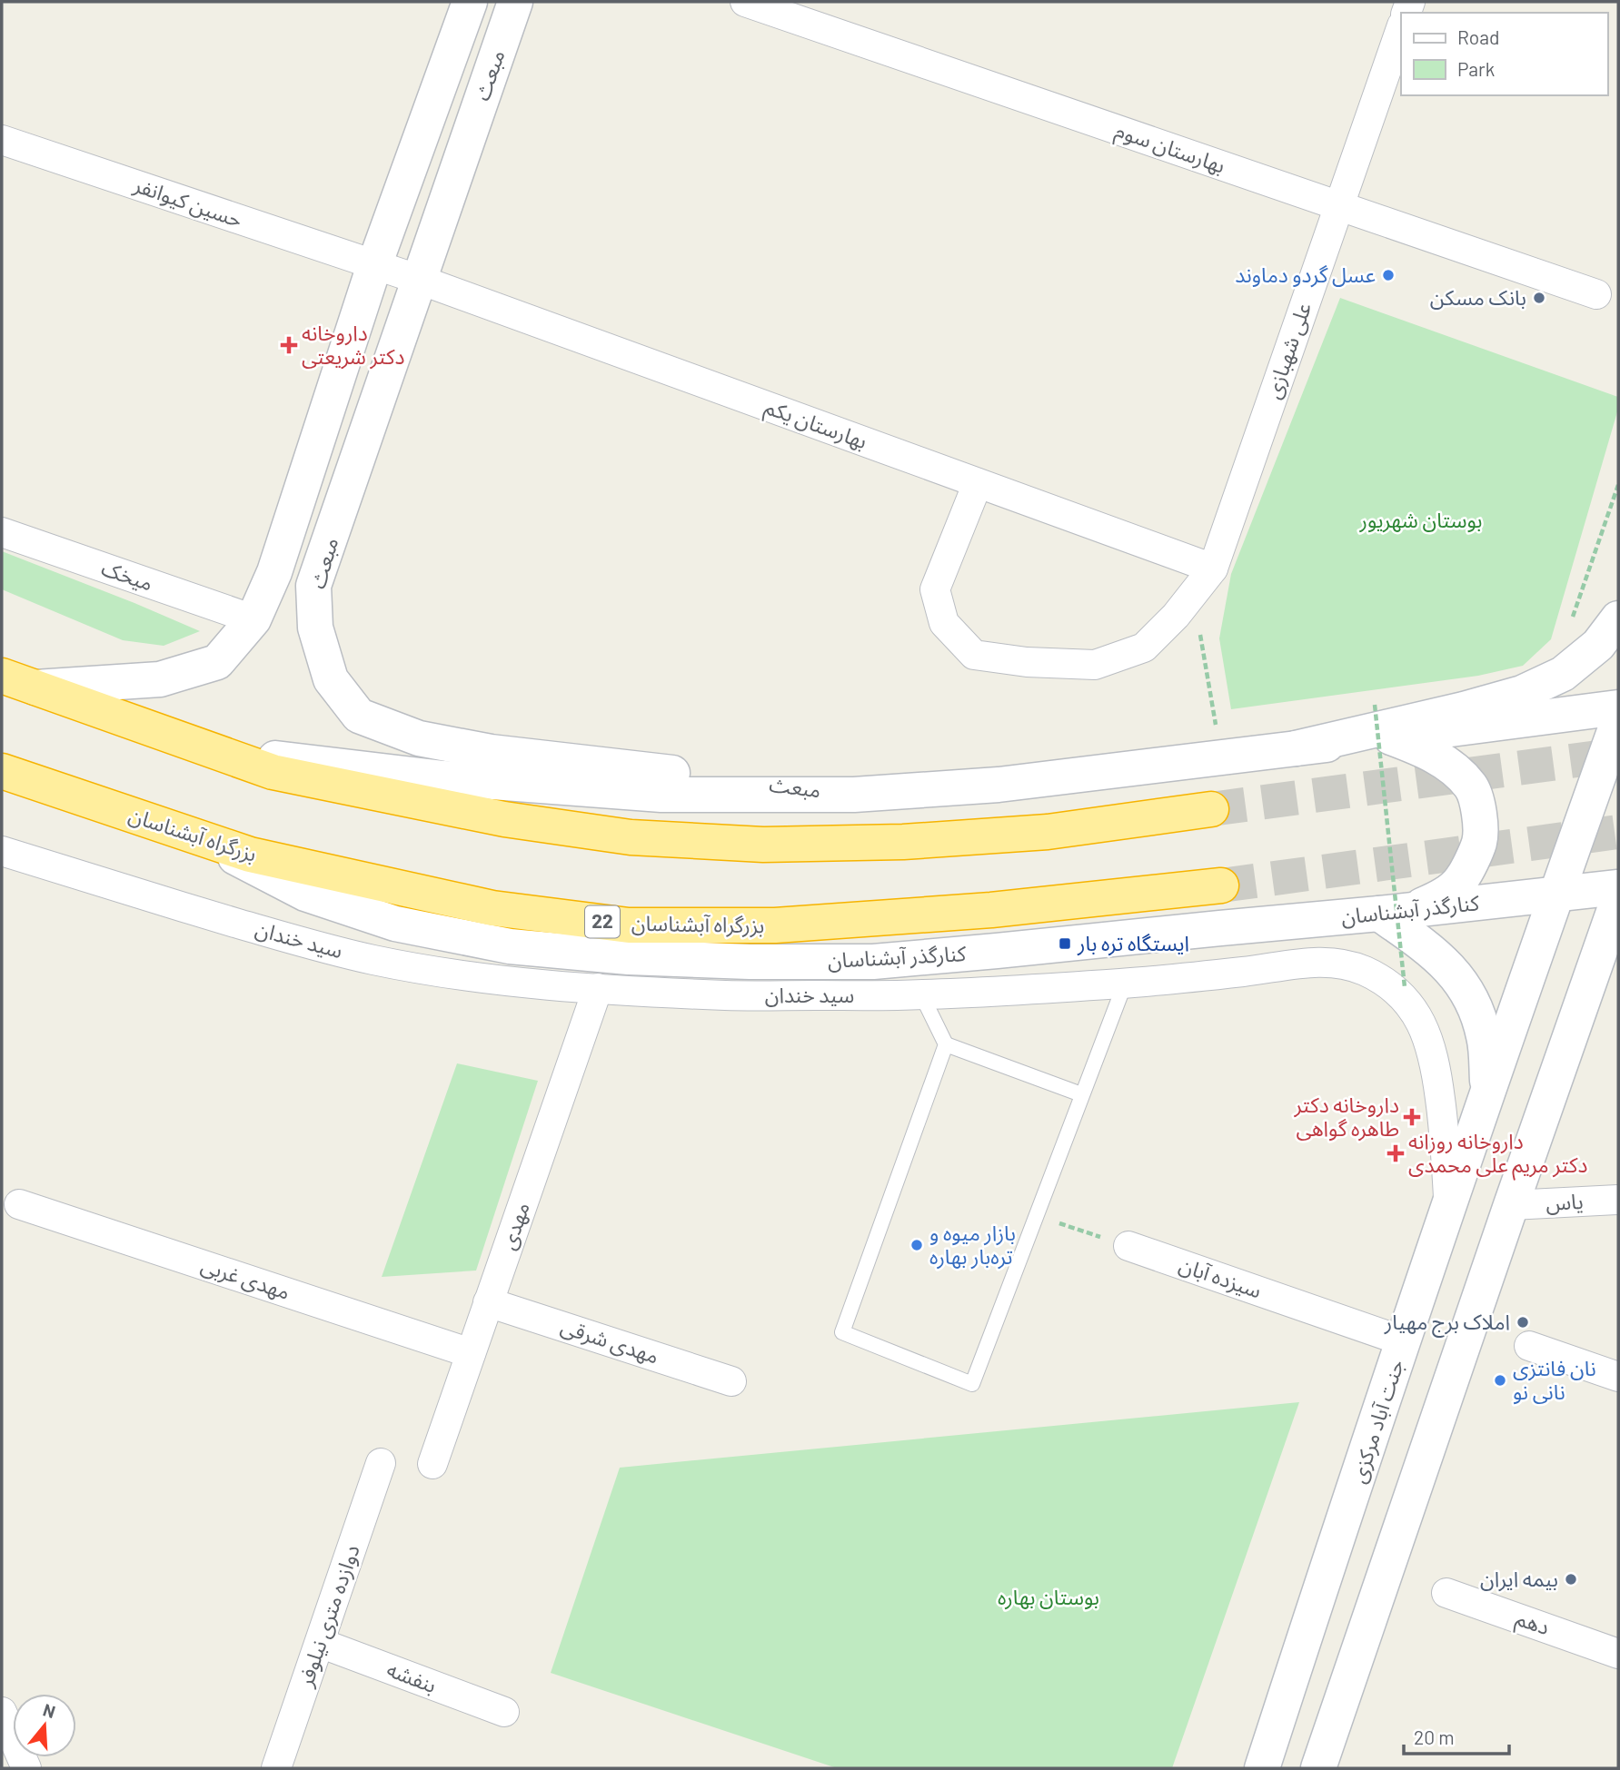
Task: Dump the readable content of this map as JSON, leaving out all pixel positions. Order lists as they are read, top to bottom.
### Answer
{
  "streets": {
    "highway": ["بزرگراه آبشناسان", "22"],
    "street": [
      "مبعث",
      "بهارستان سوم",
      "حسین کیوانفر",
      "علی شهبازی",
      "بهارستان یکم",
      "میخک",
      "کنارگذر آبشناسان",
      "سید خندان",
      "یاس",
      "مهدی",
      "سیزده آبان",
      "مهدی غربی",
      "مهدی شرقی",
      "جنت آباد مرکزی",
      "دوازده متری نیلوفر",
      "دهم",
      "بنفشه"
    ]
  },
  "crossings": [
    ["مبعث", "حسین کیوانفر"],
    ["مبعث", "بهارستان یکم"],
    ["مبعث", "میخک"],
    ["بهارستان سوم", "علی شهبازی"],
    ["حسین کیوانفر", "بهارستان یکم"],
    ["علی شهبازی", "بهارستان یکم"],
    ["بزرگراه آبشناسان", "کنارگذر آبشناسان"],
    ["کنارگذر آبشناسان", "جنت آباد مرکزی"],
    ["سید خندان", "مهدی"],
    ["سید خندان", "جنت آباد مرکزی"],
    ["مهدی", "مهدی غربی"],
    ["مهدی", "مهدی شرقی"],
    ["سیزده آبان", "جنت آباد مرکزی"],
    ["دوازده متری نیلوفر", "بنفشه"]
  ],
  "parks": ["بوستان شهریور", "بوستان بهاره"],
  "places": {
    "other": [
      "عسل گردو دماوند",
      "بانک مسکن",
      "بازار میوه و تره‌بار بهاره",
      "املاک برج مهیار",
      "نان فانتزی نانی نو",
      "بیمه ایران"
    ],
    "health": ["داروخانه دکتر شریعتی", "داروخانه دکتر طاهره گواهی", "داروخانه روزانه دکتر مریم علی محمدی"],
    "transit": ["ایستگاه تره بار"]
  },
  "legend": ["Road", "Park"],
  "scale_bar": "20 m",
  "north": "top"
}
